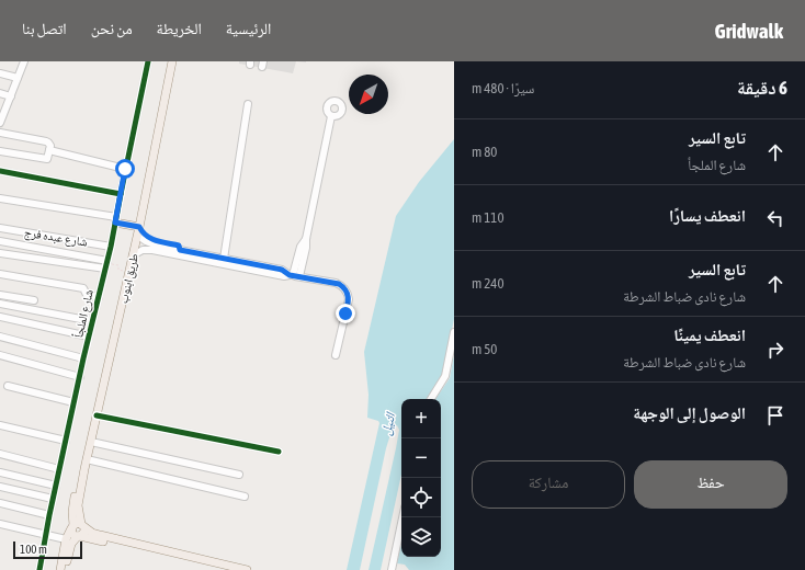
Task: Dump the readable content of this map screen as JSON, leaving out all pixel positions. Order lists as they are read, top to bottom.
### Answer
{
  "streets": {
    "main road": ["طريق ابنوب"],
    "street": ["شارع عبده فرج", "شارع الملجأ"]
  },
  "crossings": [
    ["شارع عبده فرج", "شارع الملجأ"]
  ],
  "water": ["النيل"],
  "scale_bar": "100 m",
  "north": "bottom left",
  "page": {
    "header": "Gridwalk",
    "nav": [
      "الرئيسية",
      "الخريطة",
      "من نحن",
      "اتصل بنا"
    ],
    "heading": ["6 دقيقة", "سيرًا · 480 m"],
    "list": [
      ["تابع السير", "شارع الملجأ", "80 m"],
      ["انعطف يسارًا", "110 m"],
      ["تابع السير", "شارع نادى ضباط الشرطة", "240 m"],
      ["انعطف يمينًا", "شارع نادى ضباط الشرطة", "50 m"],
      "الوصول إلى الوجهة"
    ],
    "map_buttons": ["+", "−"],
    "buttons": ["حفظ", "مشاركة"],
    "scale": "100 m"
  }
}
